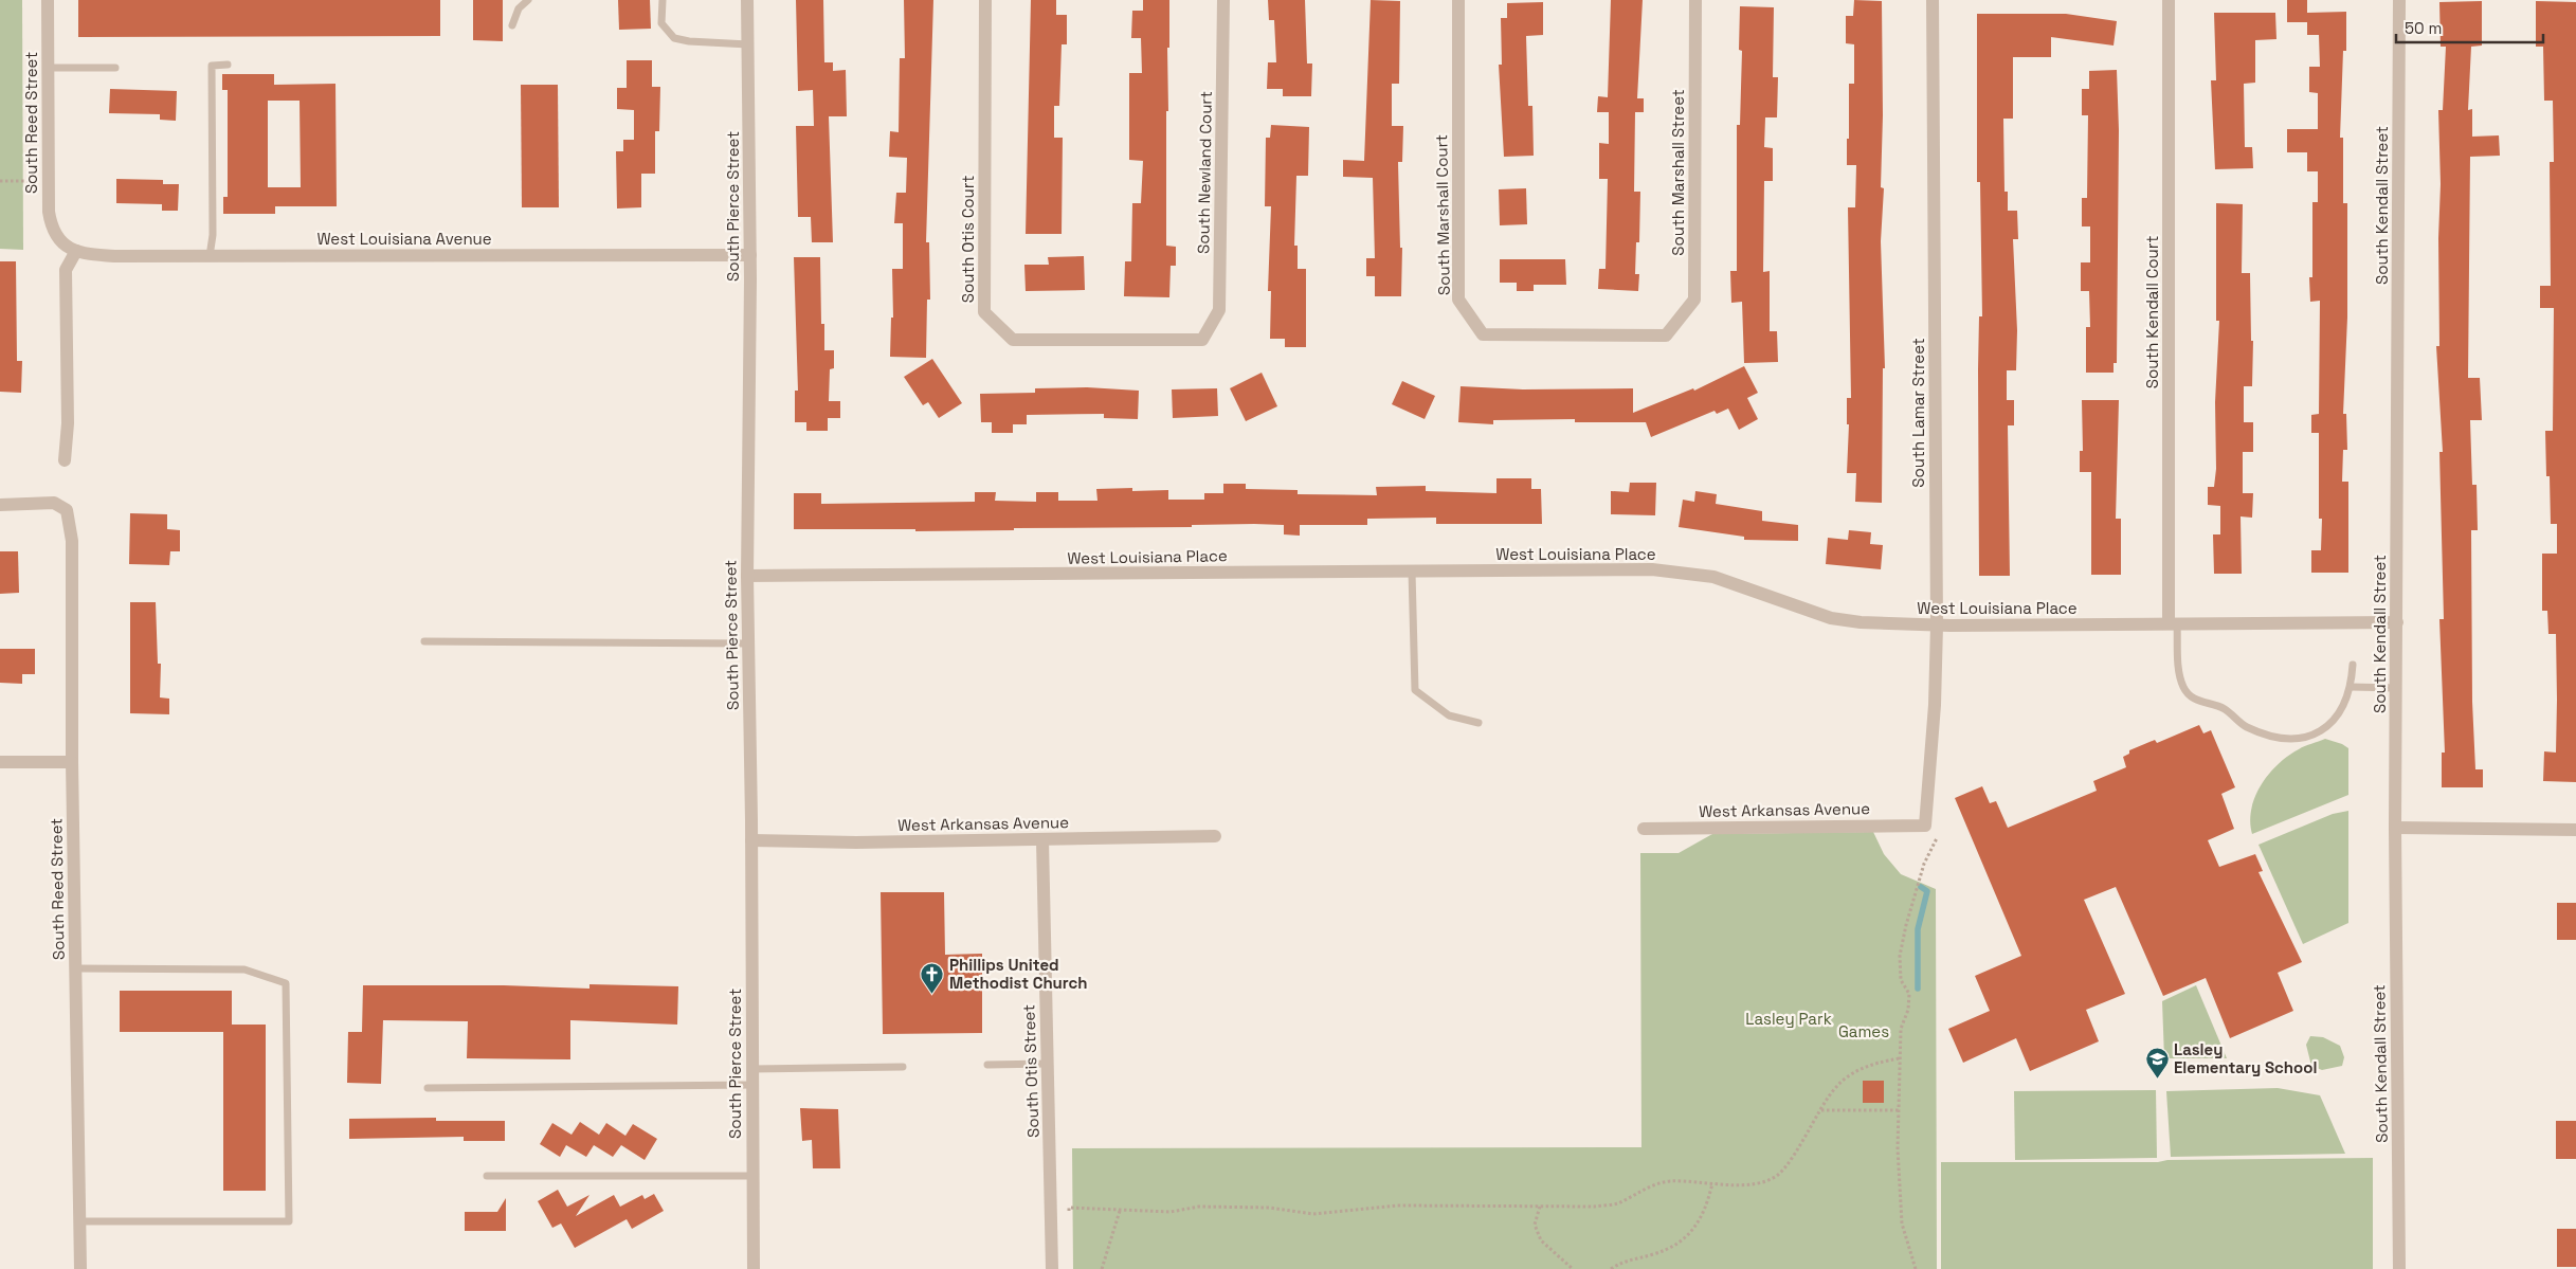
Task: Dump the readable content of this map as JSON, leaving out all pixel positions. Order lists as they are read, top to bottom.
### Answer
{
  "streets": {
    "street": [
      "South Reed Street",
      "South Newland Court",
      "South Marshall Street",
      "South Kendall Street",
      "South Pierce Street",
      "South Marshall Court",
      "West Louisiana Avenue",
      "South Otis Court",
      "South Kendall Court",
      "South Lamar Street",
      "West Louisiana Place",
      "West Arkansas Avenue",
      "South Otis Street"
    ]
  },
  "crossings": [
    ["South Reed Street", "West Louisiana Avenue"],
    ["South Newland Court", "South Otis Court"],
    ["South Marshall Street", "South Marshall Court"],
    ["South Kendall Street", "West Louisiana Place"],
    ["South Pierce Street", "West Louisiana Avenue"],
    ["South Pierce Street", "West Louisiana Place"],
    ["South Pierce Street", "West Arkansas Avenue"],
    ["South Kendall Court", "West Louisiana Place"],
    ["South Lamar Street", "West Louisiana Place"],
    ["South Lamar Street", "West Arkansas Avenue"],
    ["West Arkansas Avenue", "South Otis Street"]
  ],
  "parks": ["Lasley Park", "Games"],
  "places": {
    "church": ["Phillips United Methodist Church"],
    "school or university": ["Lasley Elementary School"]
  },
  "scale_bar": "50 m"
}
